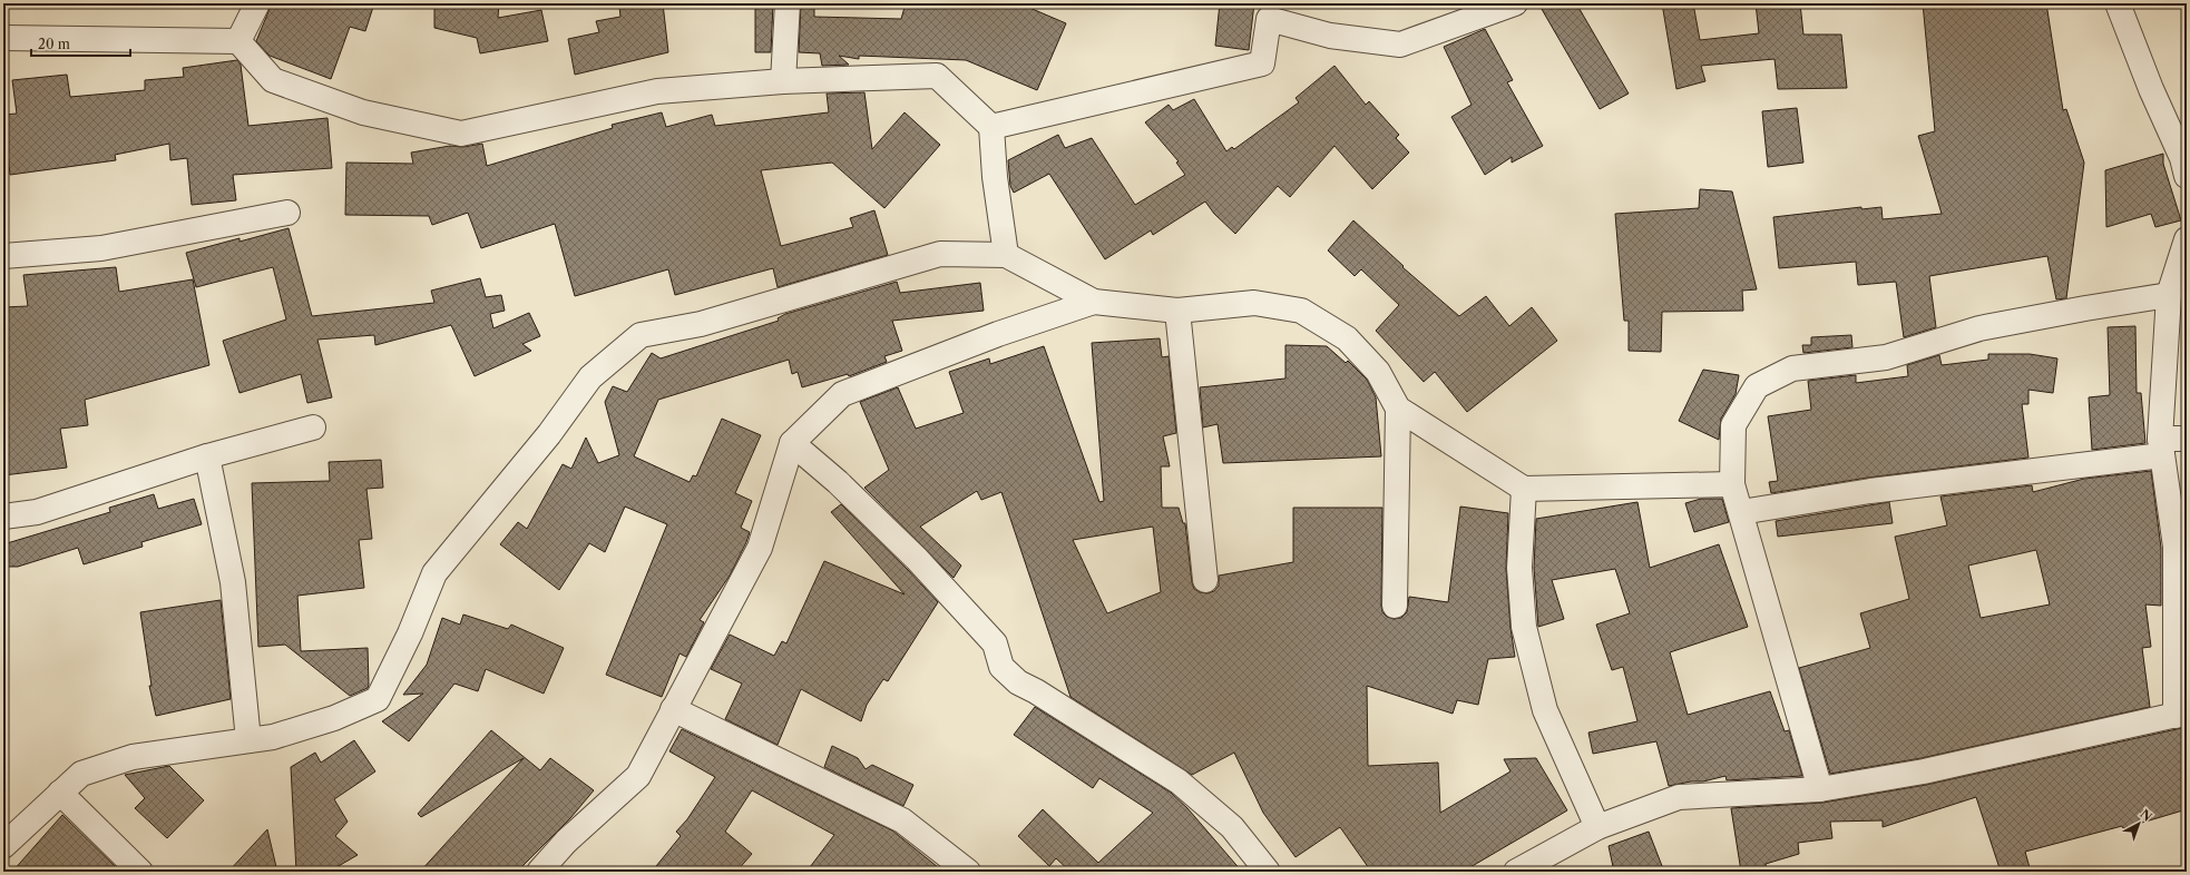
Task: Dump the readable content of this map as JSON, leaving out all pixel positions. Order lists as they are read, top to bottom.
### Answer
{
  "scale_bar": "20 m",
  "north": "top right"
}
